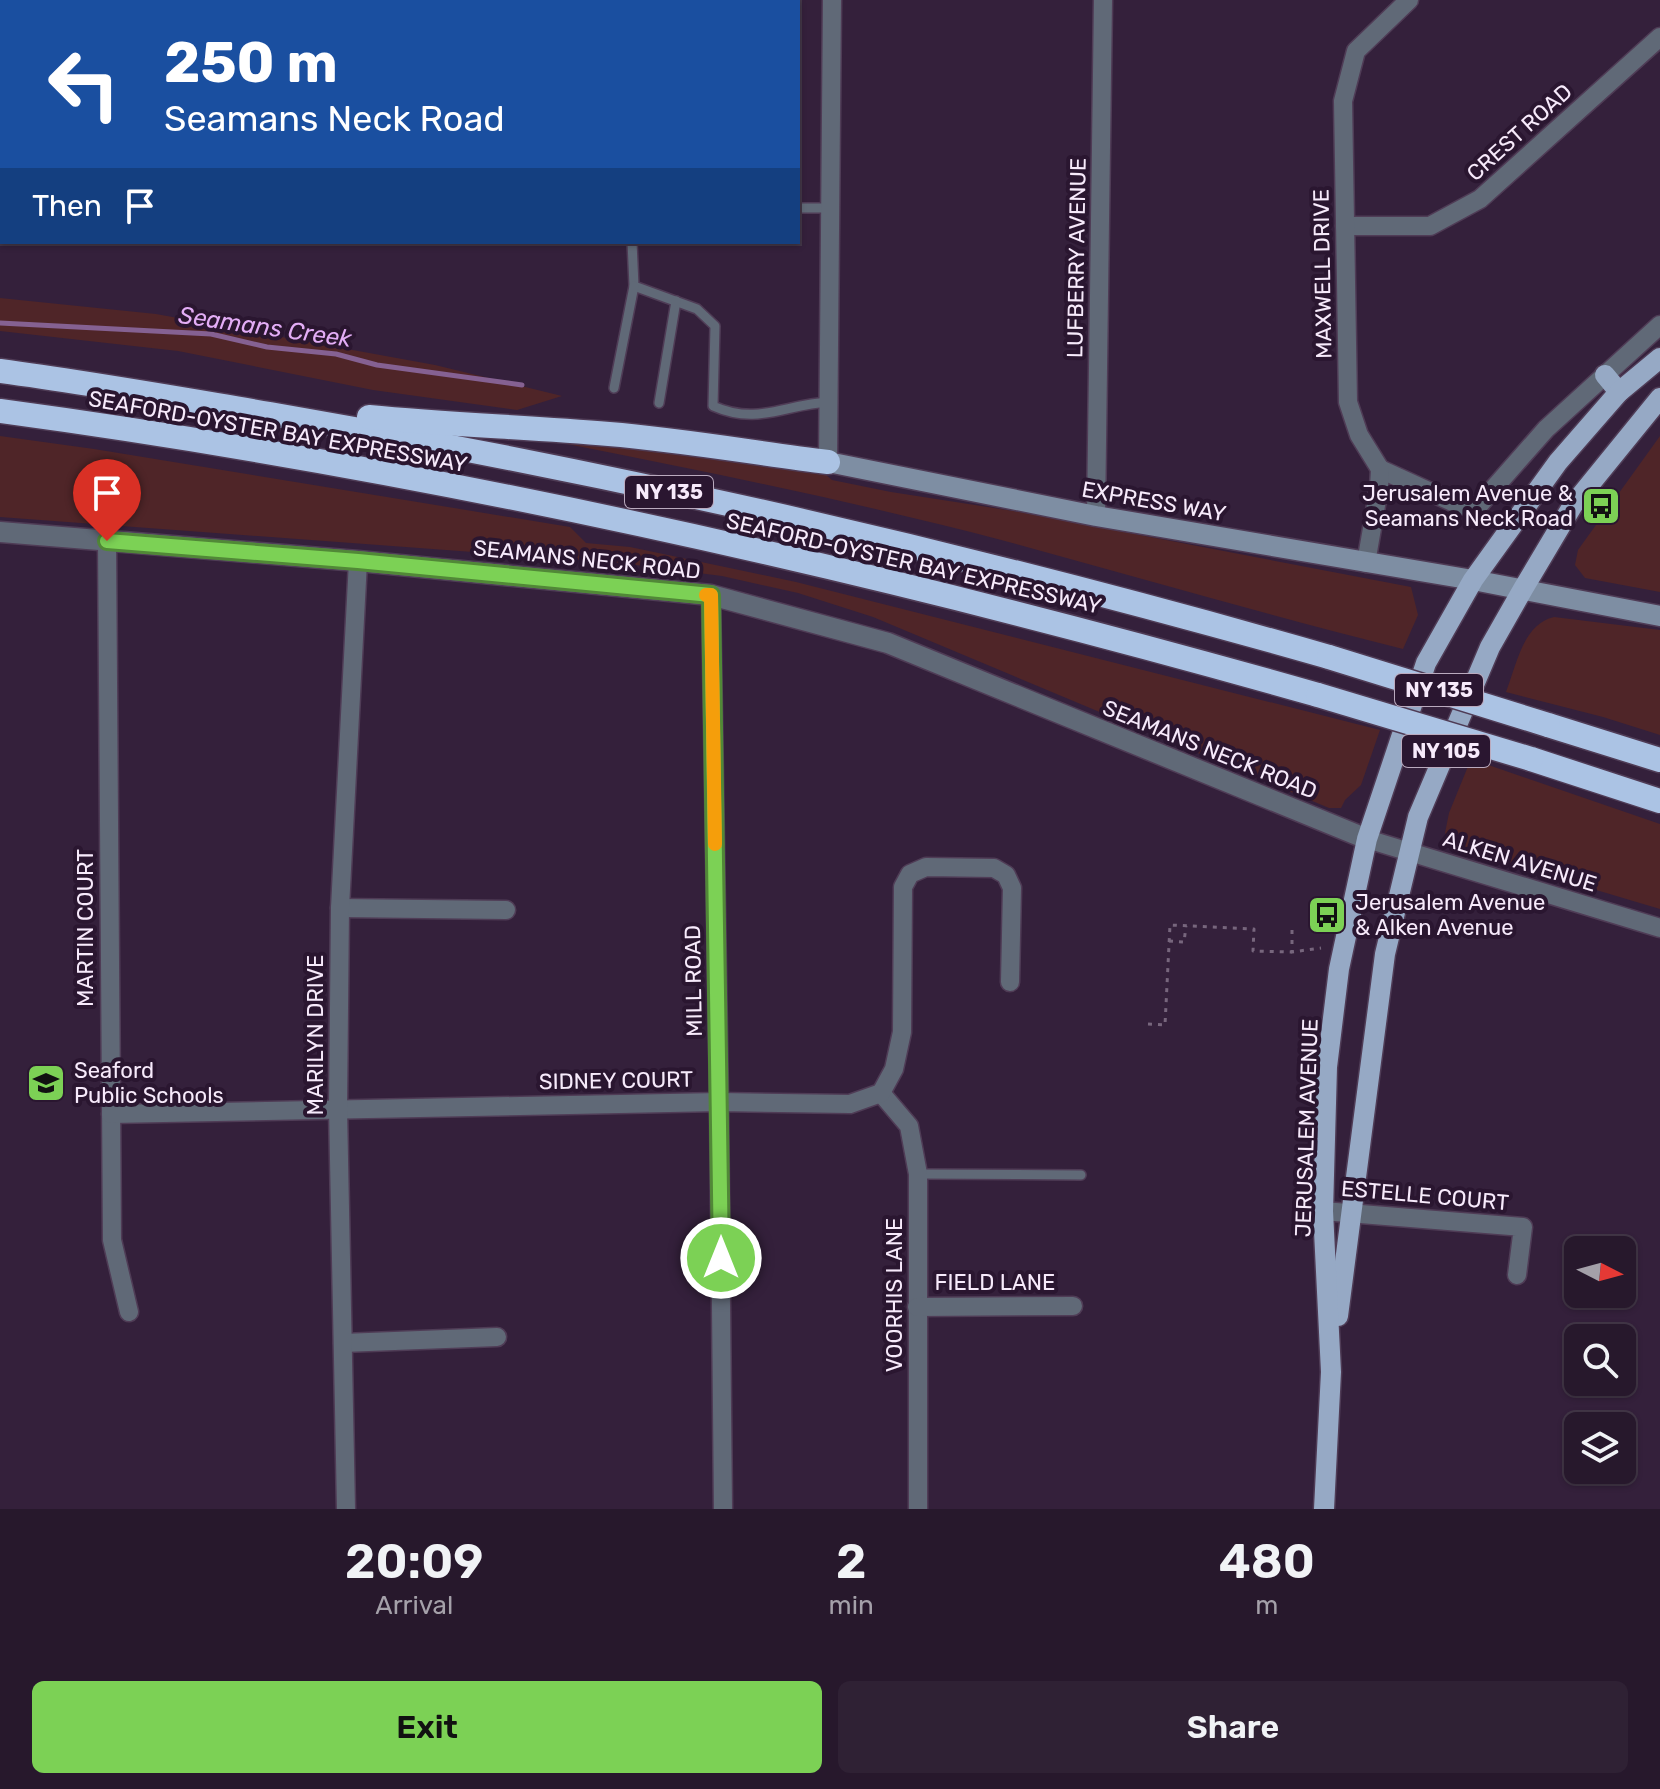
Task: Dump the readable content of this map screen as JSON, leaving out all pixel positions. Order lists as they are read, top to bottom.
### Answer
{
  "streets": {
    "highway": ["SEAFORD-OYSTER BAY EXPRESSWAY", "NY 135"],
    "main road": ["EXPRESS WAY", "NY 105", "JERUSALEM AVENUE"],
    "street": [
      "CREST ROAD",
      "LUFBERRY AVENUE",
      "MAXWELL DRIVE",
      "SEAMANS NECK ROAD",
      "ALKEN AVENUE",
      "MARTIN COURT",
      "MILL ROAD",
      "MARILYN DRIVE",
      "SIDNEY COURT",
      "ESTELLE COURT",
      "FIELD LANE",
      "VOORHIS LANE"
    ]
  },
  "crossings": [
    ["CREST ROAD", "MAXWELL DRIVE"],
    ["LUFBERRY AVENUE", "EXPRESS WAY"],
    ["EXPRESS WAY", "JERUSALEM AVENUE"],
    ["SEAMANS NECK ROAD", "ALKEN AVENUE"],
    ["SEAMANS NECK ROAD", "MARTIN COURT"],
    ["SEAMANS NECK ROAD", "MILL ROAD"],
    ["SEAMANS NECK ROAD", "MARILYN DRIVE"],
    ["SEAMANS NECK ROAD", "JERUSALEM AVENUE"],
    ["ALKEN AVENUE", "JERUSALEM AVENUE"],
    ["MARTIN COURT", "SIDNEY COURT"],
    ["MILL ROAD", "SIDNEY COURT"],
    ["MARILYN DRIVE", "SIDNEY COURT"],
    ["SIDNEY COURT", "VOORHIS LANE"],
    ["JERUSALEM AVENUE", "ESTELLE COURT"],
    ["FIELD LANE", "VOORHIS LANE"]
  ],
  "water": ["Seamans Creek"],
  "places": {
    "bus stop": ["Jerusalem Avenue & Seamans Neck Road", "Jerusalem Avenue & Alken Avenue"],
    "school or university": ["Seaford Public Schools"]
  },
  "north": "right",
  "page": {
    "turn": ["250 m", "Seamans Neck Road"],
    "then": "Then",
    "eta": [
      "20:09",
      "Arrival",
      "2",
      "min",
      "480",
      "m"
    ],
    "buttons": ["Exit", "Share"]
  }
}
